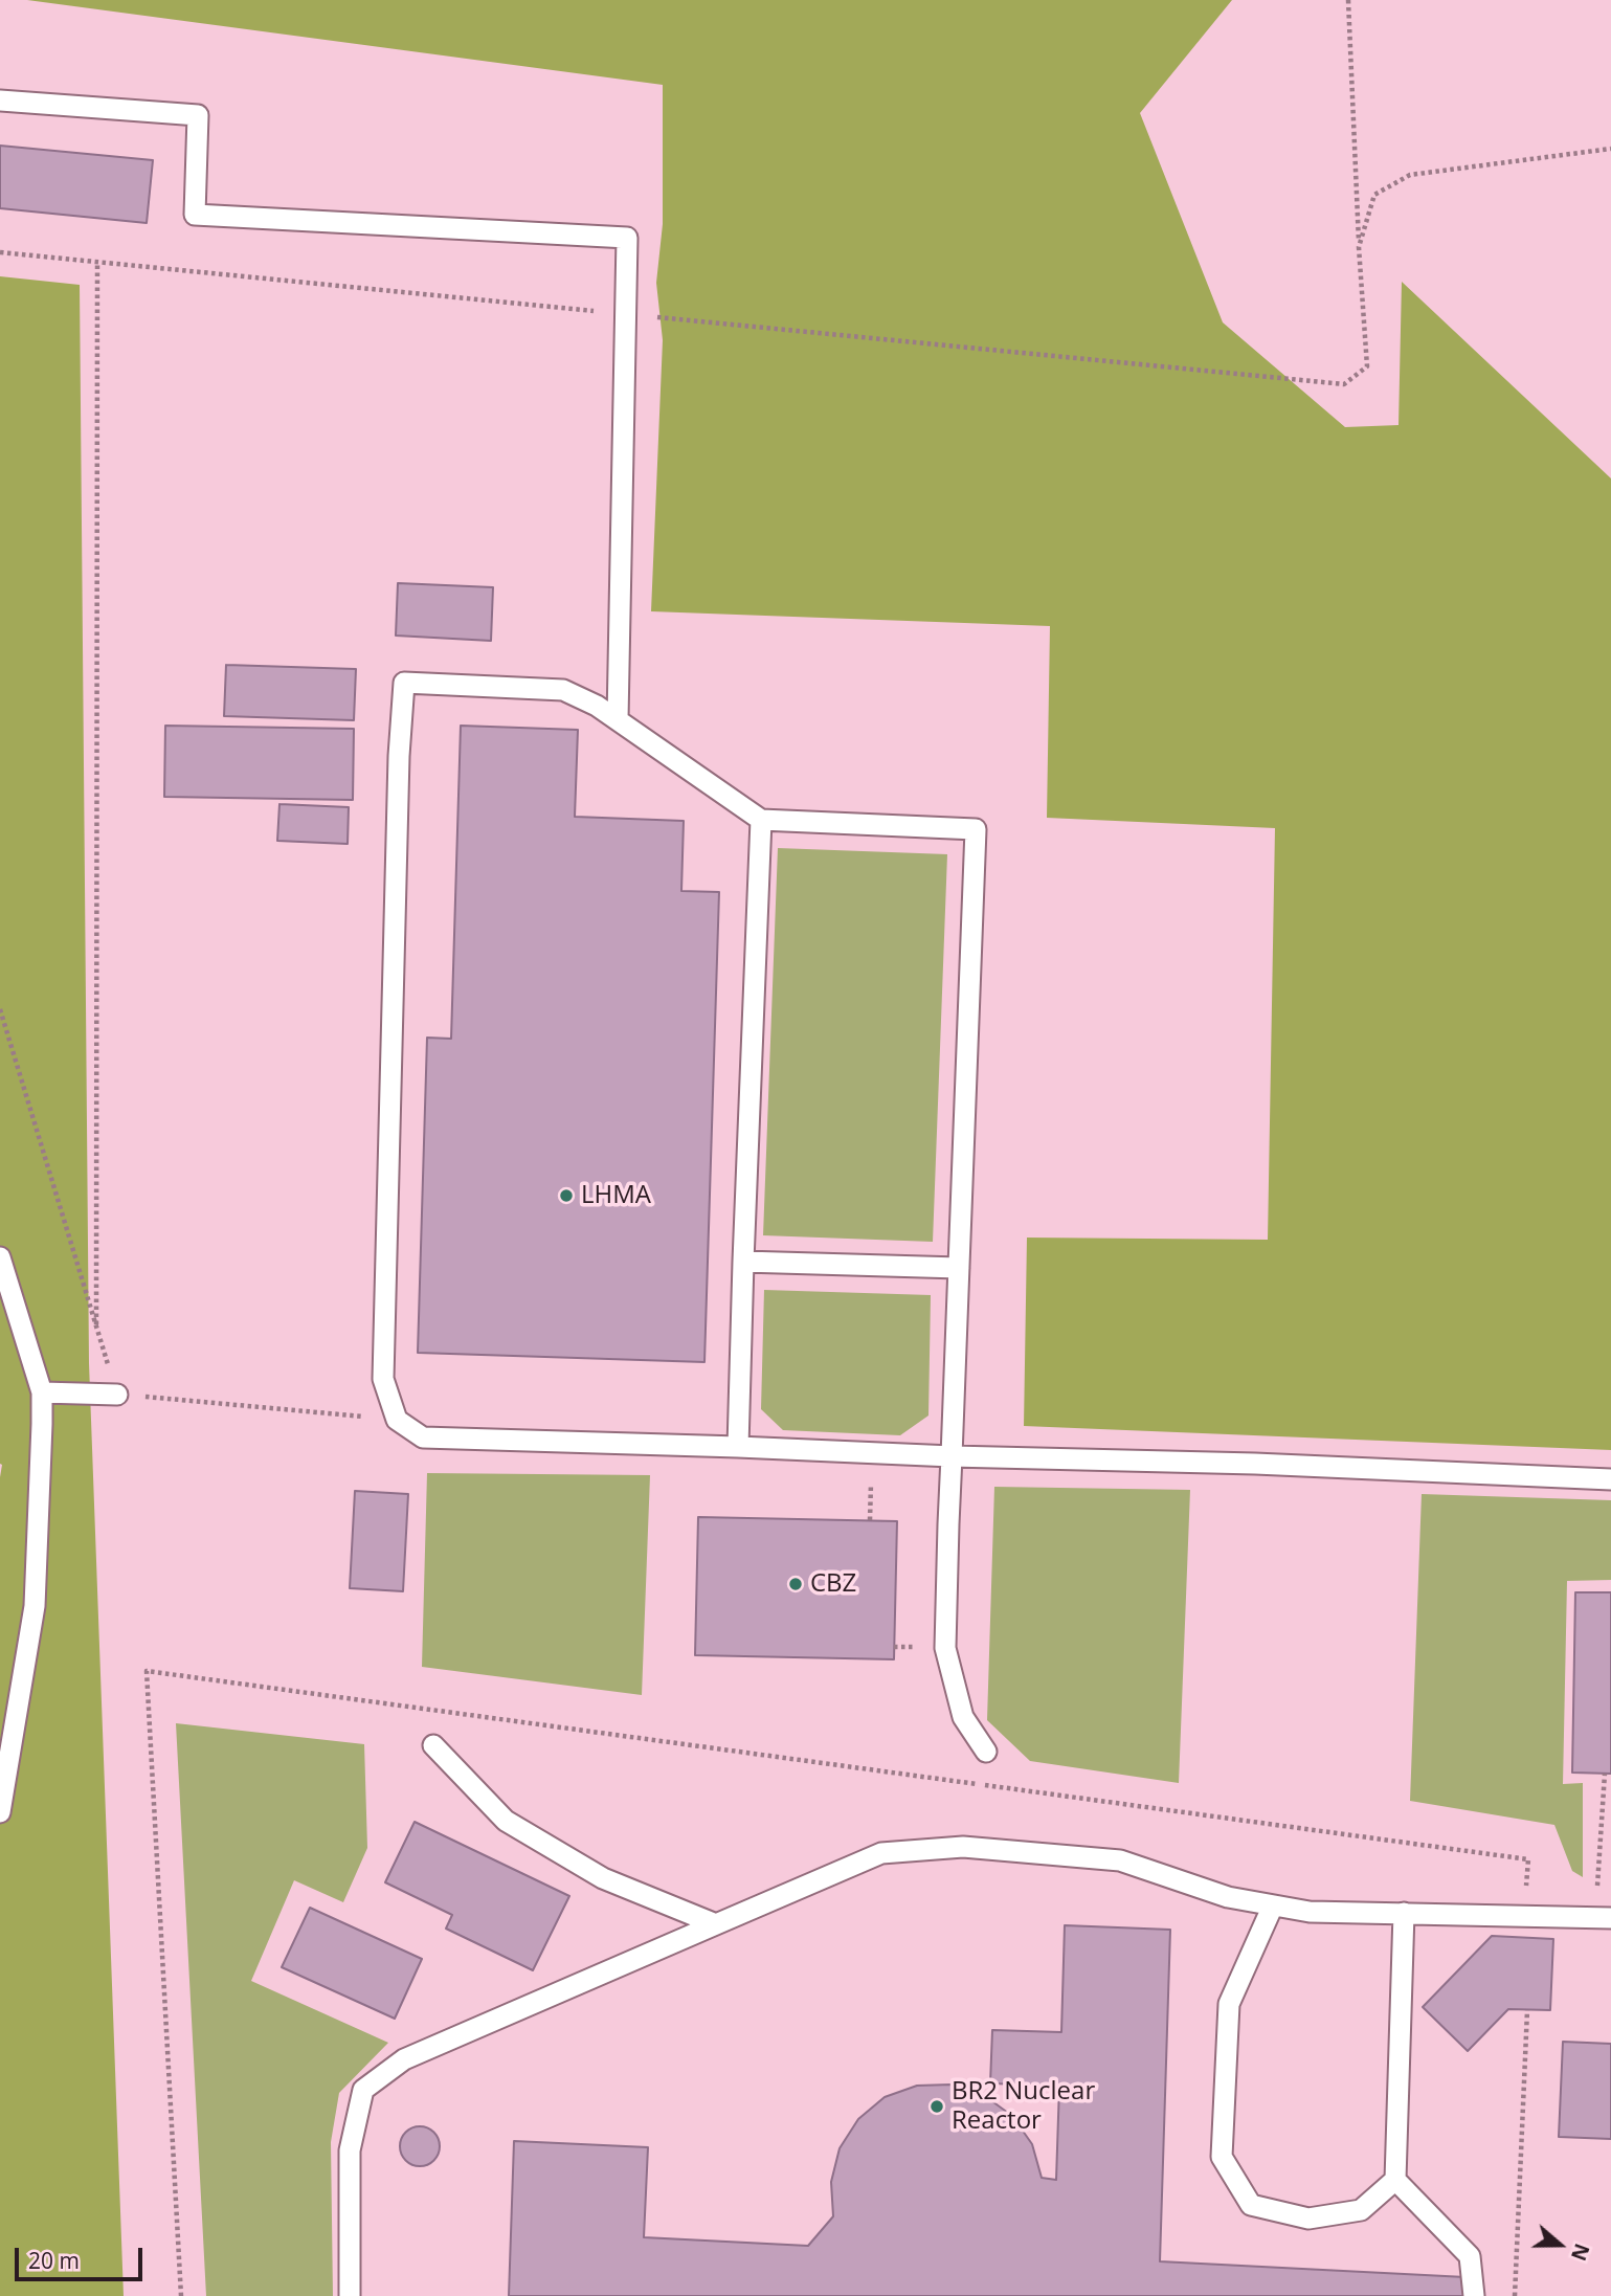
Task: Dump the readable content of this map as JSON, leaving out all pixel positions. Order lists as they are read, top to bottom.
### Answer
{
  "places": ["LHMA", "CBZ", "BR2 Nuclear Reactor"],
  "scale_bar": "20 m",
  "north": "right"
}
